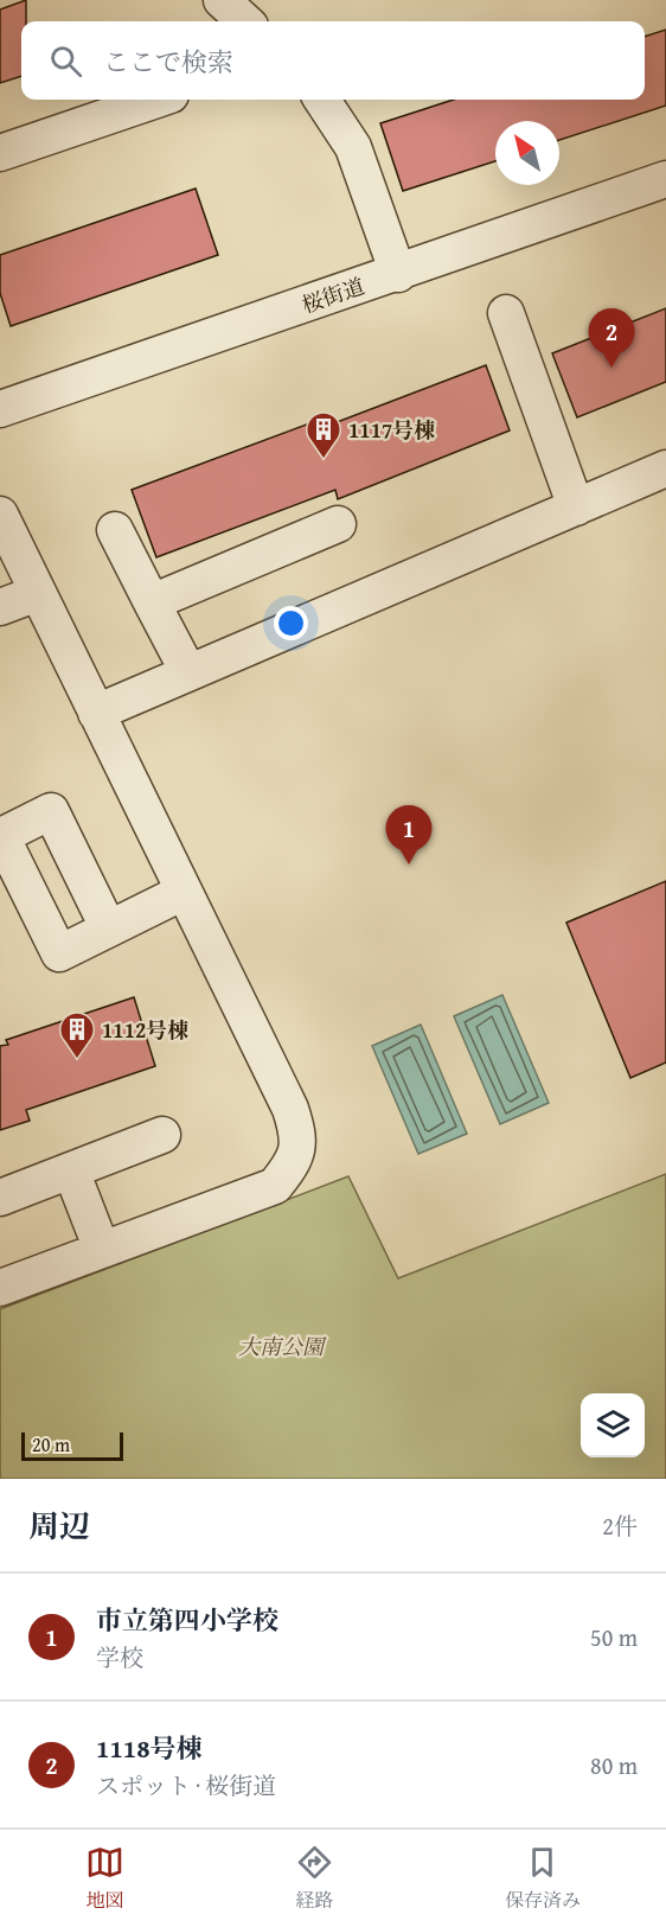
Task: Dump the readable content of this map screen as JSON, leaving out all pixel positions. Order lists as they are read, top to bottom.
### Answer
{
  "streets": {
    "street": ["桜街道"]
  },
  "parks": ["大南公園"],
  "places": {
    "building": ["1117号棟", "1112号棟"]
  },
  "scale_bar": "20 m",
  "north": "top left",
  "page": {
    "search": "ここで検索",
    "pins": ["2", "1"],
    "scale": "20 m",
    "heading": ["周辺", "2件"],
    "list": [
      {
        "mark": "1",
        "name": "市立第四小学校",
        "note": "学校",
        "value": "50 m"
      },
      {
        "mark": "2",
        "name": "1118号棟",
        "note": "スポット · 桜街道",
        "value": "80 m"
      }
    ],
    "nav": ["地図", "経路", "保存済み"]
  }
}
